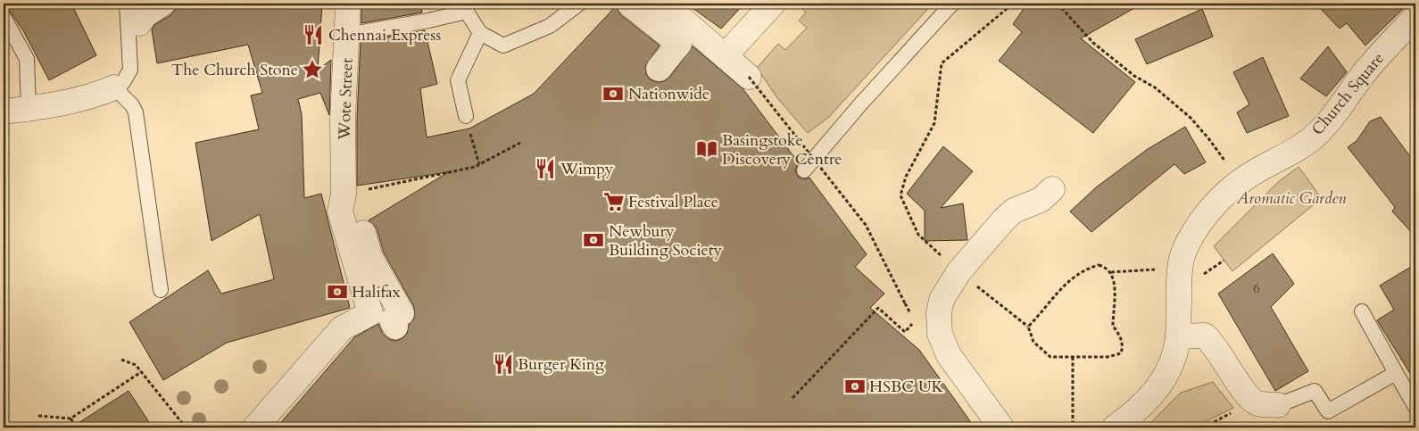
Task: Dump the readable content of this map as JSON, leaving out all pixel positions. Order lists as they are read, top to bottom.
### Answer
{
  "streets": {
    "street": ["Church Square", "Wote Street"]
  },
  "parks": ["Aromatic Garden"],
  "places": {
    "restaurant": ["Chennai Express", "Wimpy", "Burger King"],
    "place": ["The Church Stone"],
    "bank": [
      "Nationwide",
      "Newbury Building Society",
      "Halifax",
      "HSBC UK"
    ],
    "library": ["Basingstoke Discovery Centre"],
    "supermarket": ["Festival Place"]
  },
  "house_numbers": ["6"]
}
